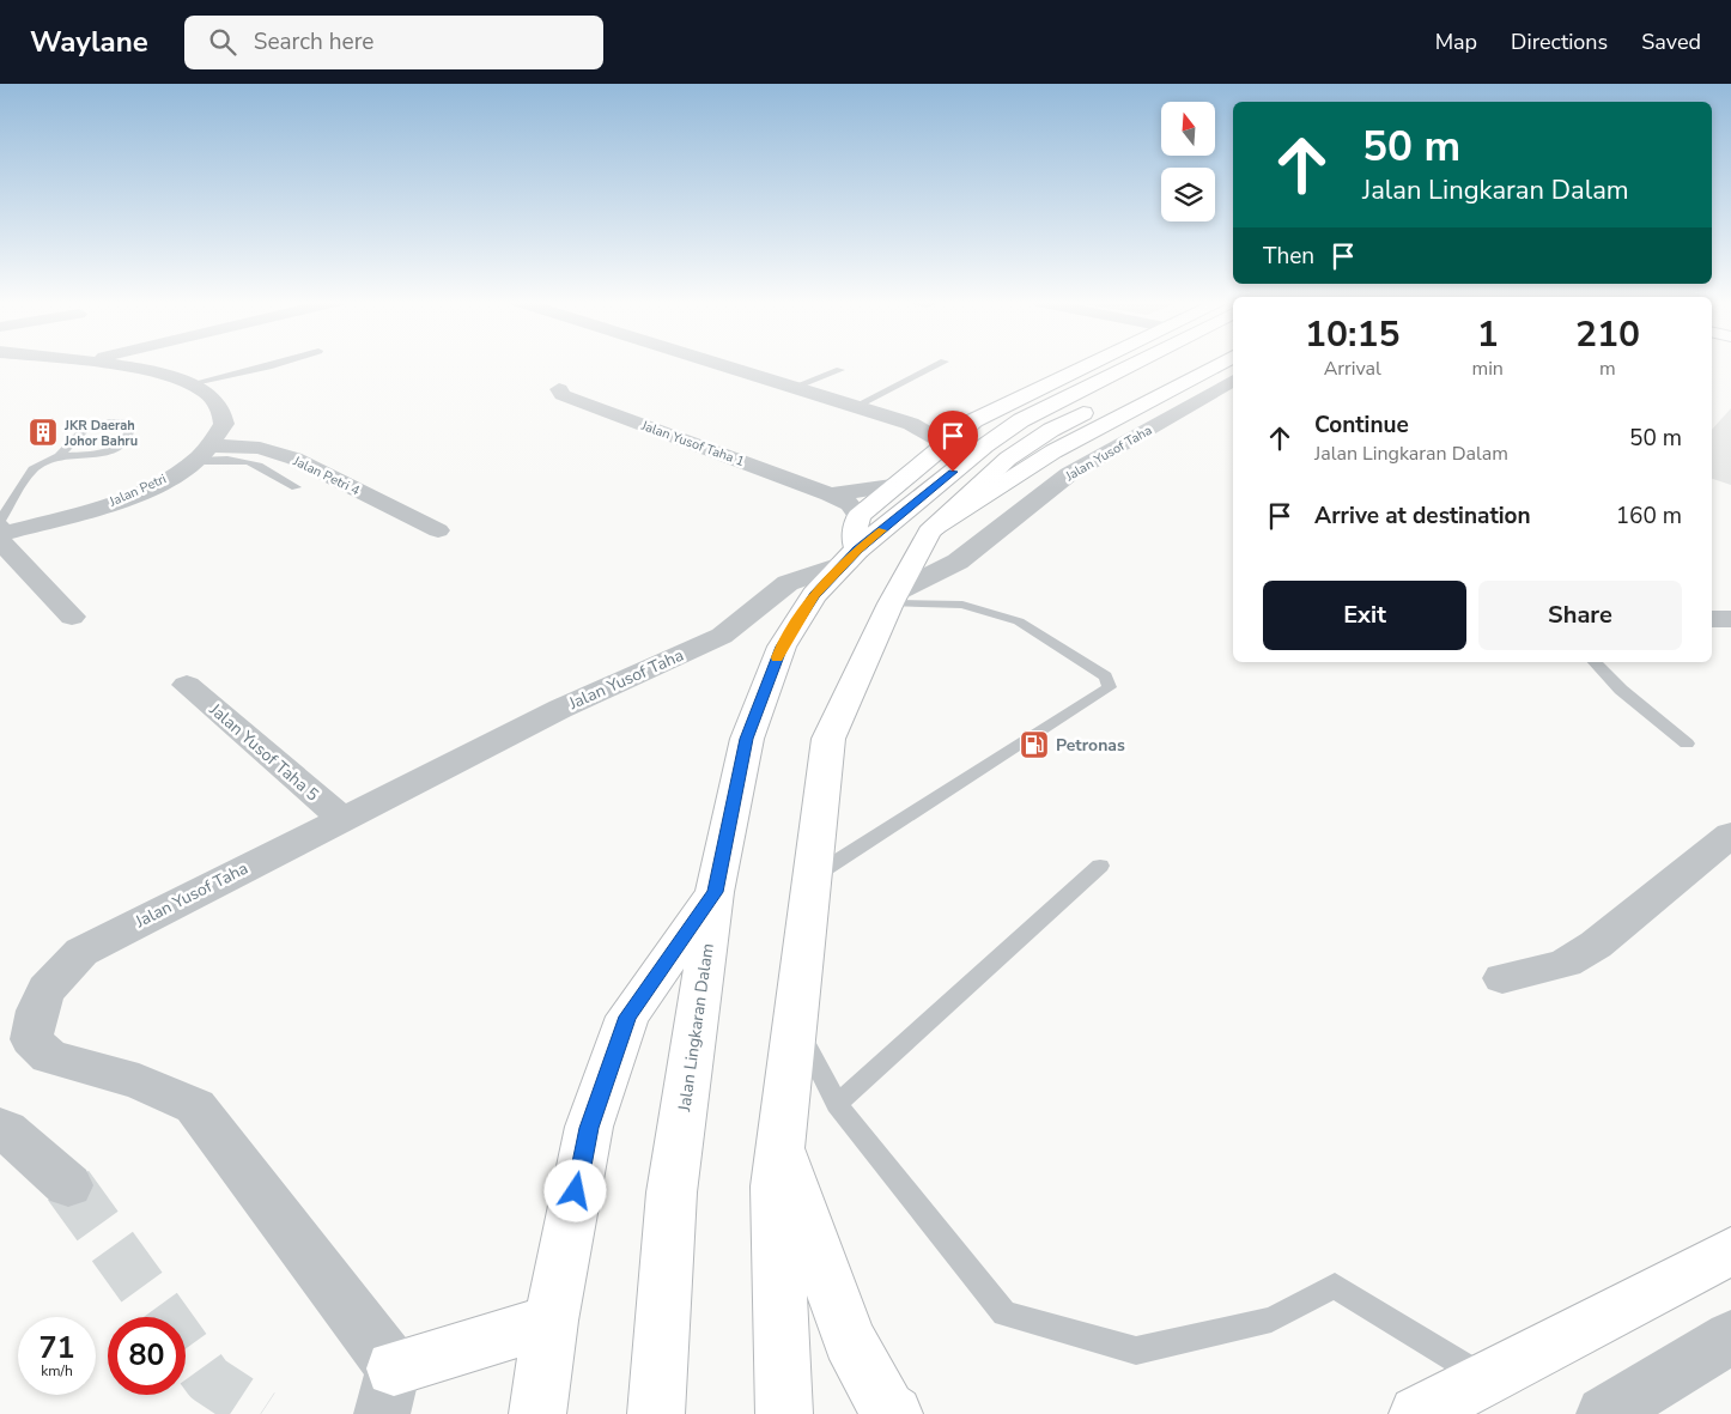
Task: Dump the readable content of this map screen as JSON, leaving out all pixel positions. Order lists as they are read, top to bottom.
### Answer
{
  "streets": {
    "main road": ["Jalan Lingkaran Dalam"],
    "street": [
      "Jalan Yusof Taha 1",
      "Jalan Yusof Taha",
      "Jalan Petri 4",
      "Jalan Petri",
      "Jalan Yusof Taha 5"
    ]
  },
  "crossings": [
    ["Jalan Yusof Taha", "Jalan Yusof Taha 5"],
    ["Jalan Yusof Taha", "Jalan Lingkaran Dalam"],
    ["Jalan Petri 4", "Jalan Petri"]
  ],
  "places": {
    "building": ["JKR Daerah Johor Bahru"],
    "fuel station": ["Petronas"]
  },
  "north": "top",
  "page": {
    "header": "Waylane",
    "search": "Search here",
    "nav": ["Map", "Directions", "Saved"],
    "turn": ["50 m", "Jalan Lingkaran Dalam"],
    "then": "Then",
    "eta": [
      "10:15",
      "Arrival",
      "1",
      "min",
      "210",
      "m"
    ],
    "list": [
      {
        "name": "Continue",
        "note": "Jalan Lingkaran Dalam",
        "value": "50 m"
      },
      {
        "name": "Arrive at destination",
        "value": "160 m"
      }
    ],
    "buttons": ["Exit", "Share"],
    "speed": "71 km/h",
    "limit": "80"
  }
}
